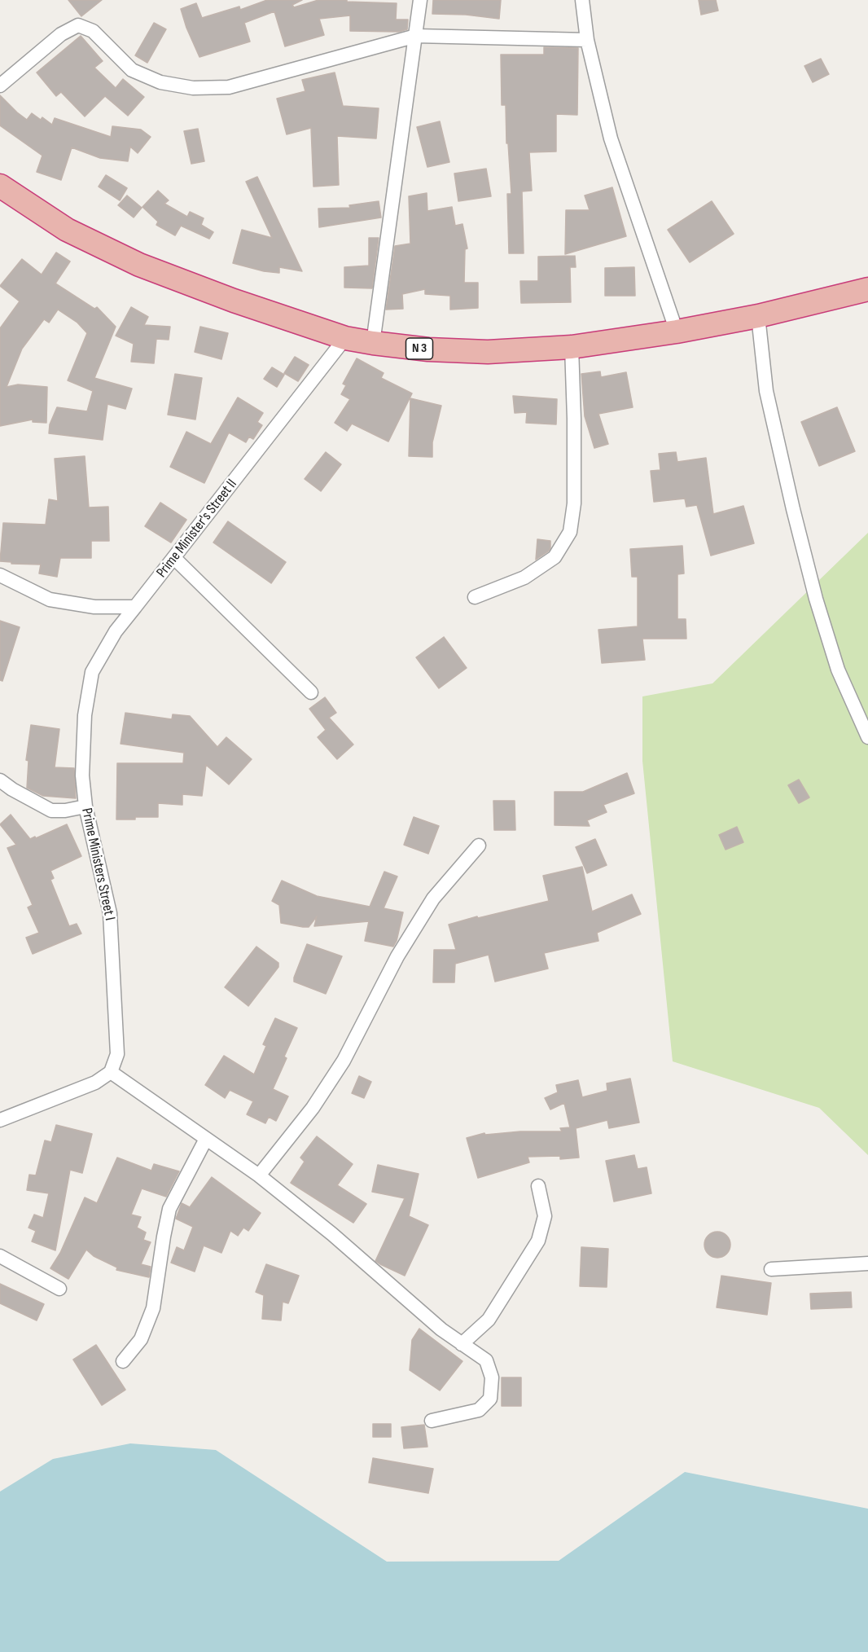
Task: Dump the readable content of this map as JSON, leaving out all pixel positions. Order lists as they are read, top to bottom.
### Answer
{
  "streets": {
    "highway": ["N 3"],
    "street": ["Prime Minister's Street II", "Prime Ministers Street I"]
  },
  "crossings": [
    ["N 3", "Prime Minister's Street II"],
    ["Prime Minister's Street II", "Prime Ministers Street I"]
  ]
}
